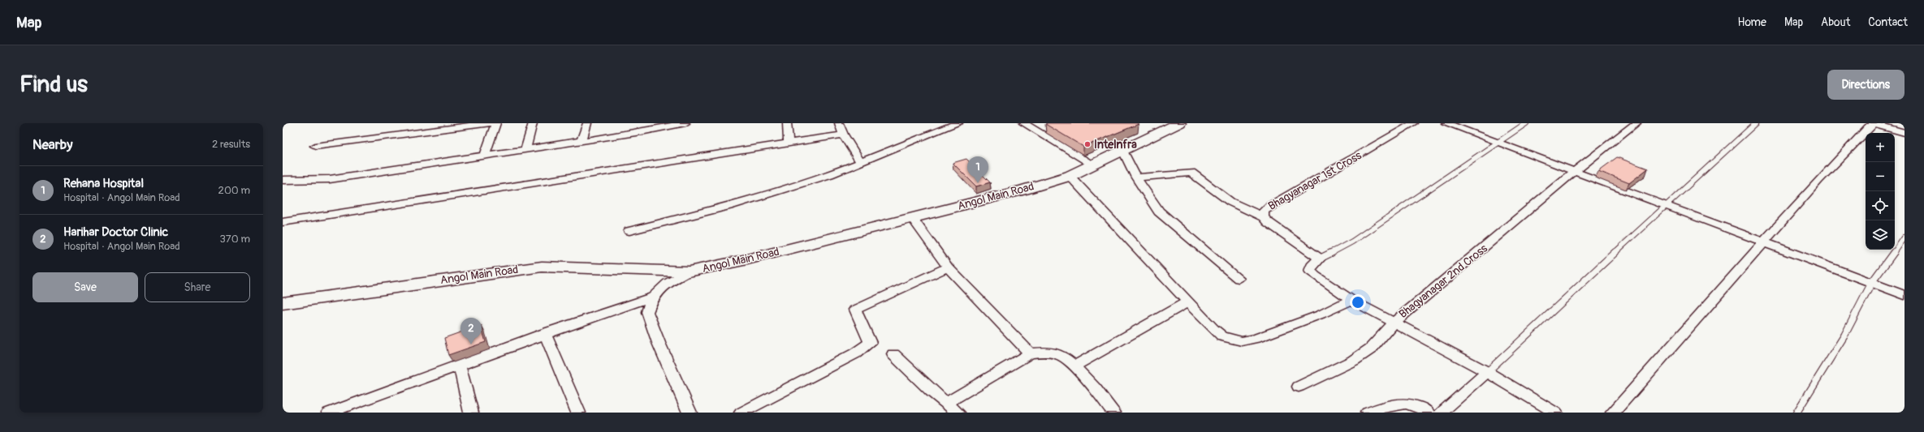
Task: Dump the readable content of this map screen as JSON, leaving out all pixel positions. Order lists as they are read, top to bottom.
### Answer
{
  "streets": {
    "street": ["Bhagyanagar 1st Cross", "Angol Main Road", "Bhagyanagar 2nd Cross"]
  },
  "places": ["Intelnfra"],
  "page": {
    "header": "Map",
    "nav": [
      "Home",
      "Map",
      "About",
      "Contact"
    ],
    "buttons": [
      "Directions",
      ["Save", "Share"]
    ],
    "title": "Find us",
    "heading": ["Nearby", "2 results"],
    "map_buttons": ["+", "−"],
    "pins": ["1", "2"],
    "list": [
      {
        "mark": "1",
        "name": "Rehana Hospital",
        "note": "Hospital · Angol Main Road",
        "value": "200 m"
      },
      {
        "mark": "2",
        "name": "Harihar Doctor Clinic",
        "note": "Hospital · Angol Main Road",
        "value": "370 m"
      }
    ]
  }
}
